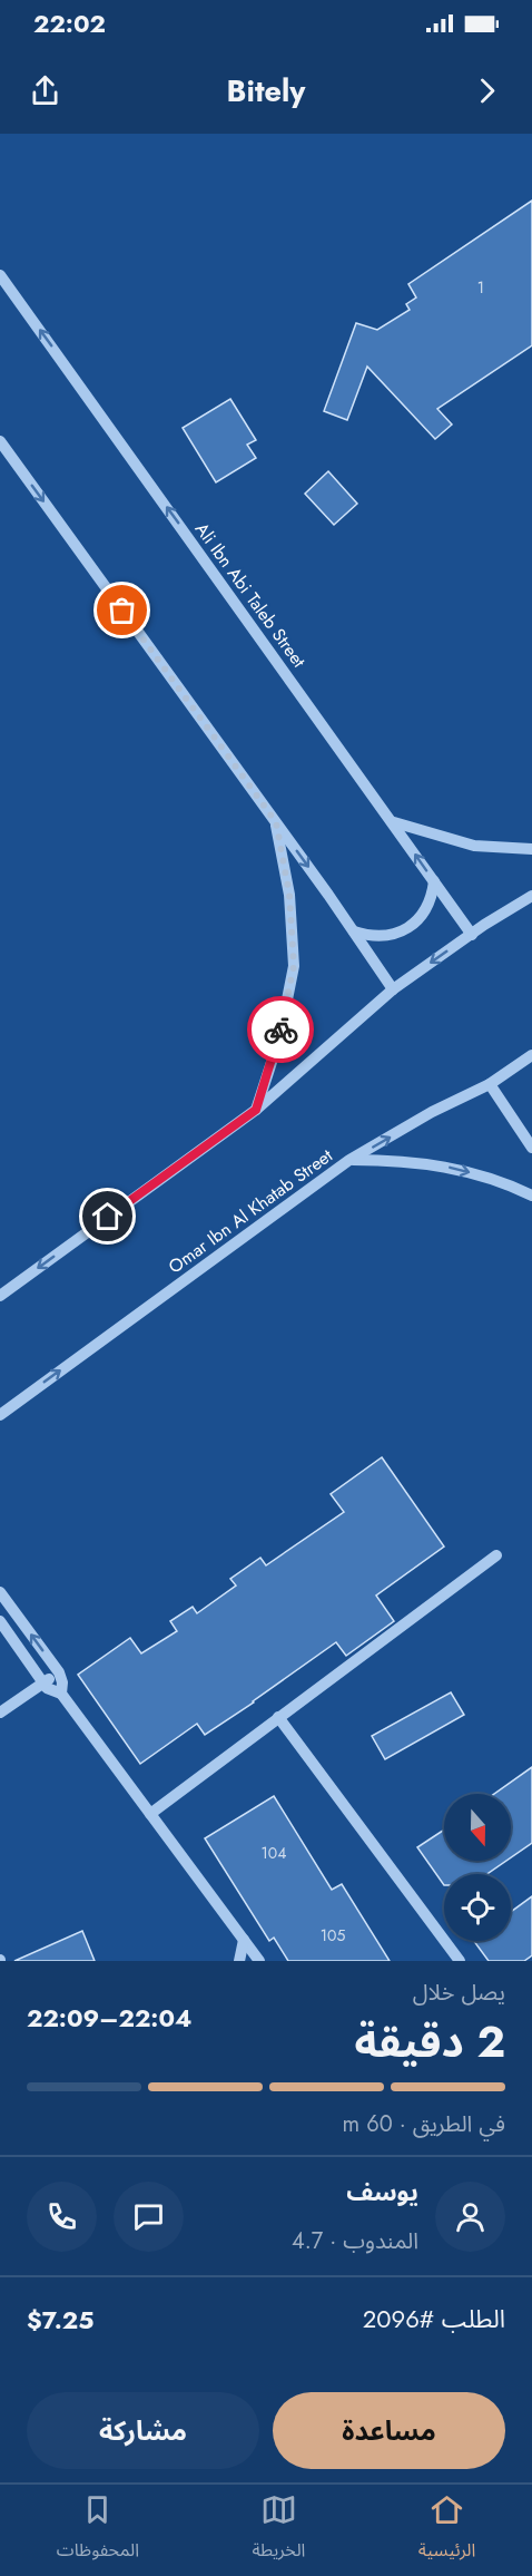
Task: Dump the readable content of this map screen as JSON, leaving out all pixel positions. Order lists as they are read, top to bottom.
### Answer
{
  "streets": {
    "street": ["Ali Ibn Abi Taleb Street", "Omar Ibn Al Khatab Street"]
  },
  "house_numbers": ["1", "104", "105"],
  "north": "bottom",
  "page": {
    "status": "22:02",
    "header": "Bitely",
    "heading": ["2 دقيقة", "يصل خلال", "22:04–22:09"],
    "panel": [
      "يوسف",
      "المندوب · 4.7",
      "الطلب #2096",
      "$7.25"
    ],
    "bar": "في الطريق · 60 m",
    "buttons": ["مساعدة", "مشاركة"],
    "tabs": ["الرئيسية", "الخريطة", "المحفوظات"]
  }
}
